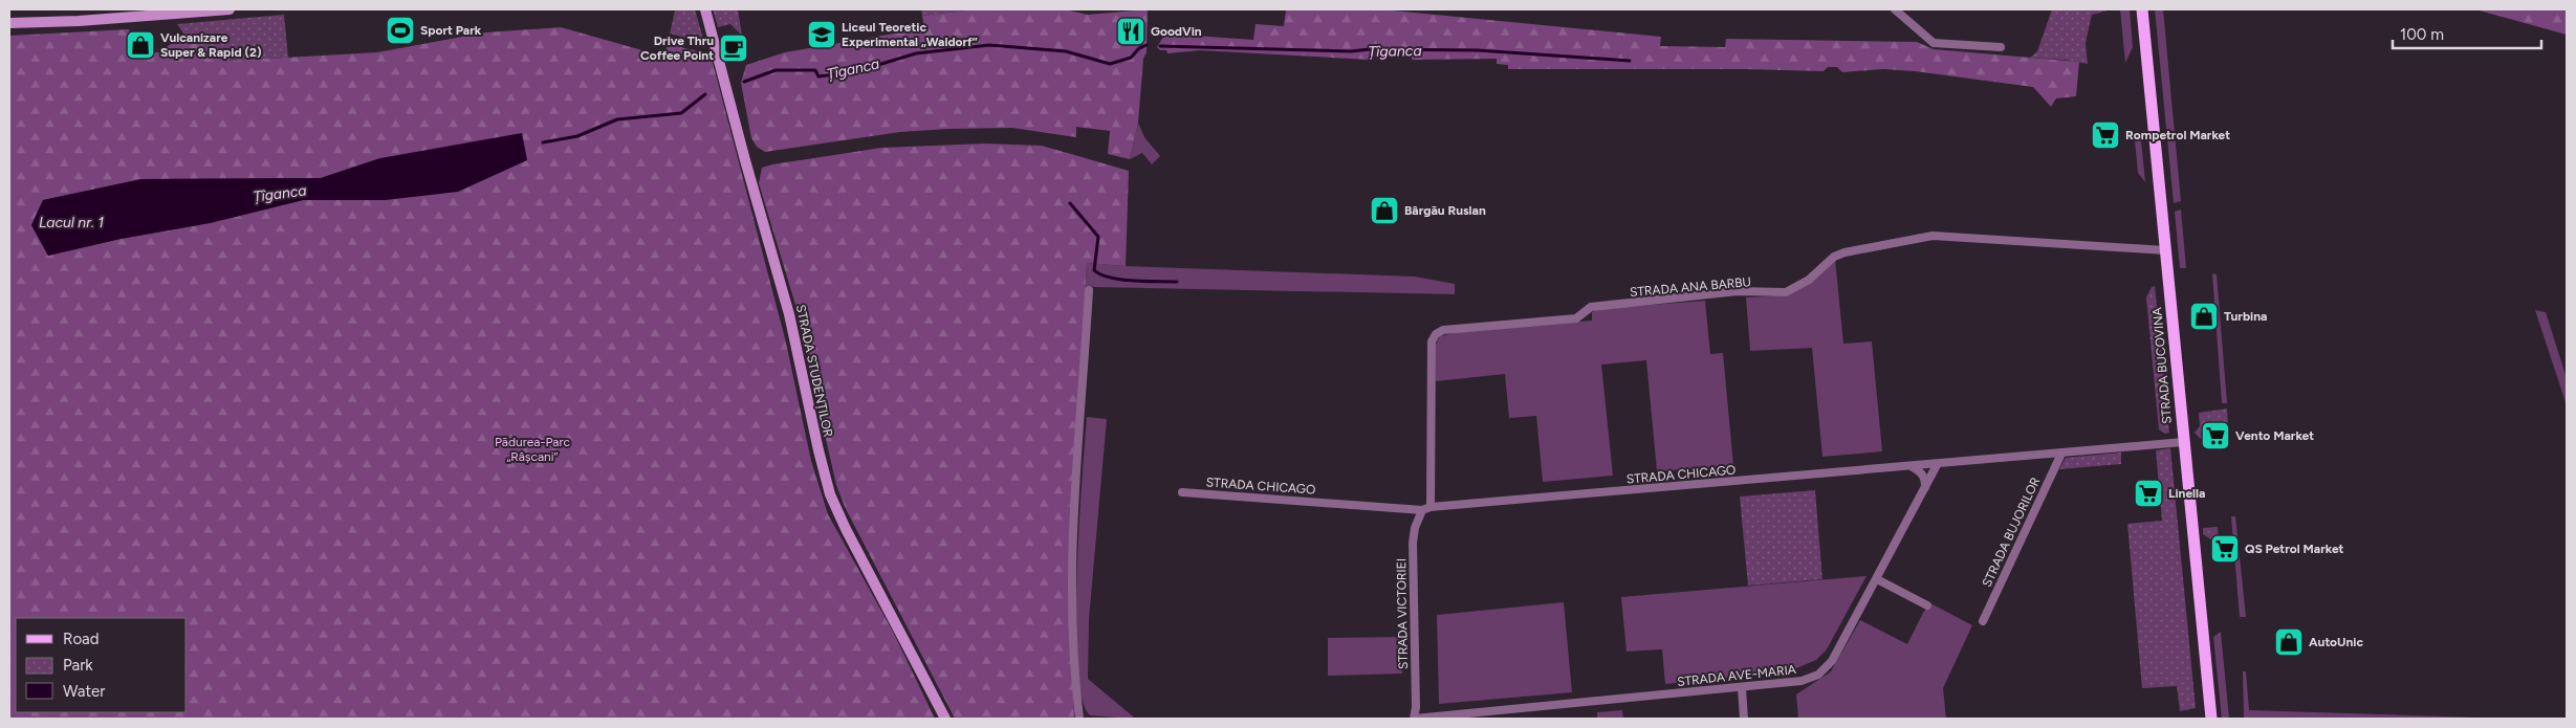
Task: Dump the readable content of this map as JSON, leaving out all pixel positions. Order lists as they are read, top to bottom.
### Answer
{
  "streets": {
    "main road": ["STRADA BUCOVINA", "STRADA STUDENȚILOR"],
    "street": [
      "STRADA ANA BARBU",
      "STRADA CHICAGO",
      "STRADA BUJORILOR",
      "STRADA VICTORIEI",
      "STRADA AVE-MARIA"
    ]
  },
  "crossings": [
    ["STRADA ANA BARBU", "STRADA BUCOVINA"],
    ["STRADA ANA BARBU", "STRADA VICTORIEI"],
    ["STRADA BUCOVINA", "STRADA CHICAGO"],
    ["STRADA CHICAGO", "STRADA BUJORILOR"],
    ["STRADA CHICAGO", "STRADA VICTORIEI"],
    ["STRADA CHICAGO", "STRADA AVE-MARIA"],
    ["STRADA VICTORIEI", "STRADA AVE-MARIA"]
  ],
  "water": ["Țîganca", "Lacul nr. 1"],
  "parks": ["Pădurea-Parc „Râșcani”"],
  "places": {
    "sports": ["Sport Park"],
    "restaurant": ["GoodVin"],
    "school or university": ["Liceul Teoretic Experimental „Waldorf”"],
    "shop": [
      "Vulcanizare Super & Rapid (2)",
      "Bârgău Ruslan",
      "Turbina",
      "AutoUnic"
    ],
    "cafe": ["Drive Thru Coffee Point"],
    "supermarket": [
      "Rompetrol Market",
      "Vento Market",
      "Linella",
      "QS Petrol Market"
    ]
  },
  "legend": ["Road", "Park", "Water"],
  "scale_bar": "100 m"
}
